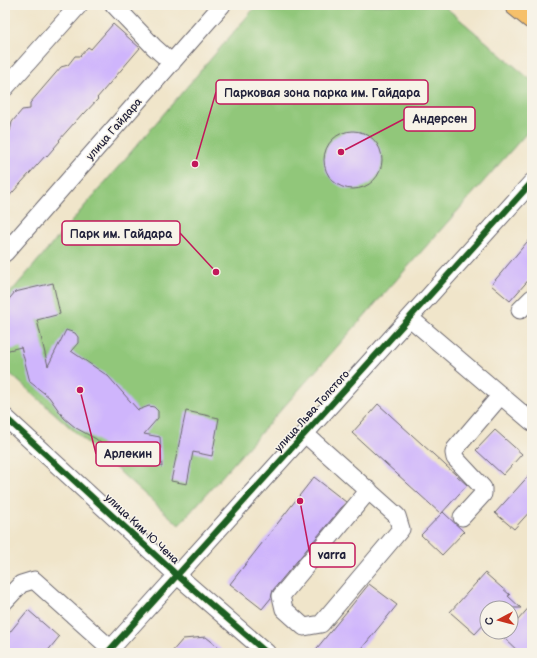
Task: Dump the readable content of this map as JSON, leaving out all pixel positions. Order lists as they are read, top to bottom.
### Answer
{
  "streets": {
    "street": ["улица Гайдара", "улица Льва Толстого", "улица Ким Ю Чена"]
  },
  "crossings": [
    ["улица Льва Толстого", "улица Ким Ю Чена"]
  ],
  "places": [
    "Андерсен",
    "Парковая зона парка им. Гайдара",
    "Парк им. Гайдара",
    "Арлекин",
    "varra"
  ],
  "north": "left"
}
